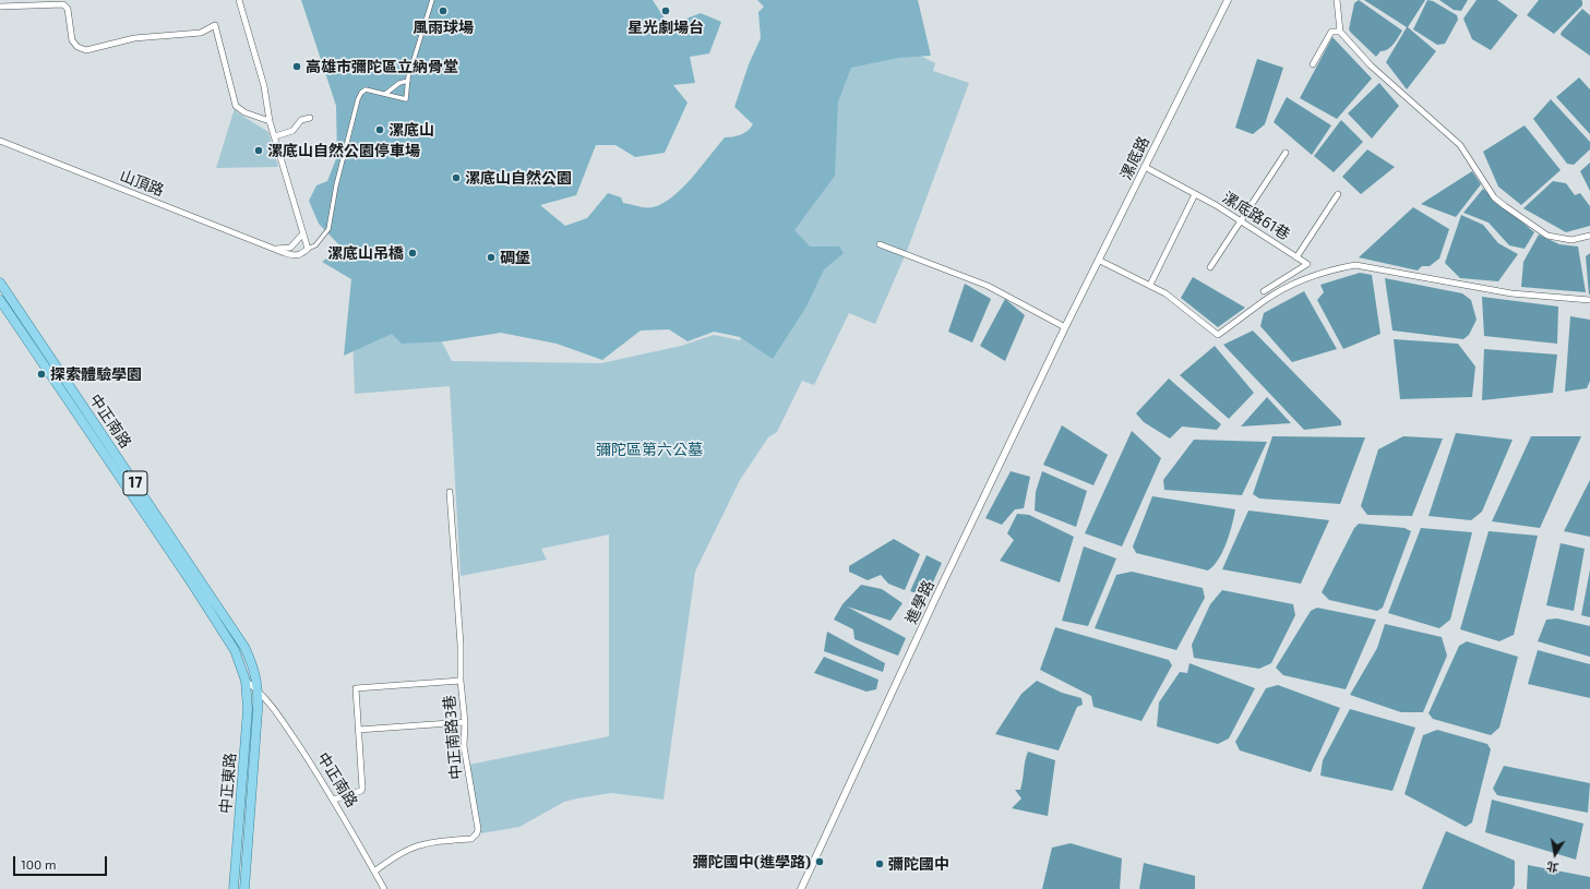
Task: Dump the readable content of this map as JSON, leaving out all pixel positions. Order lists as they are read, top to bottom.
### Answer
{
  "streets": {
    "main road": ["中正南路", "17", "中正東路"],
    "street": [
      "漯底路",
      "山頂路",
      "漯底路61巷",
      "進學路",
      "中正南路3巷"
    ]
  },
  "crossings": [
    ["漯底路", "漯底路61巷"],
    ["漯底路", "進學路"],
    ["中正南路", "中正南路3巷"],
    ["中正南路", "中正東路"]
  ],
  "parks": ["彌陀區第六公墓"],
  "places": [
    "風雨球場",
    "星光劇場台",
    "高雄市彌陀區立納骨堂",
    "漯底山",
    "漯底山自然公園停車場",
    "漯底山自然公園",
    "漯底山吊橋",
    "碉堡",
    "探索體驗學園",
    "彌陀國中(進學路)",
    "彌陀國中"
  ],
  "scale_bar": "100 m",
  "north": "bottom"
}
